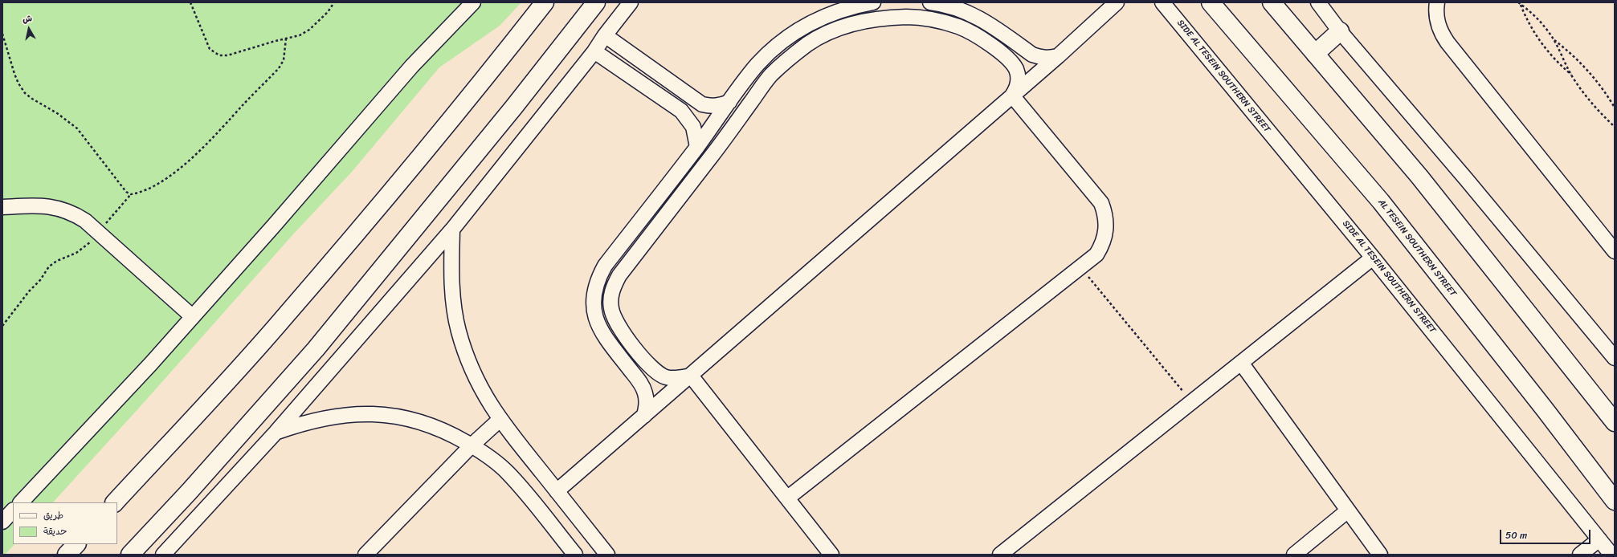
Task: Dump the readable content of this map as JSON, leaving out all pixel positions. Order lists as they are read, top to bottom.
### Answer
{
  "streets": {
    "street": ["SIDE AL TESEIN SOUTHERN STREET", "AL TESEIN SOUTHERN STREET"]
  },
  "legend": ["طريق", "حديقة"],
  "scale_bar": "50 m",
  "north": "top"
}
